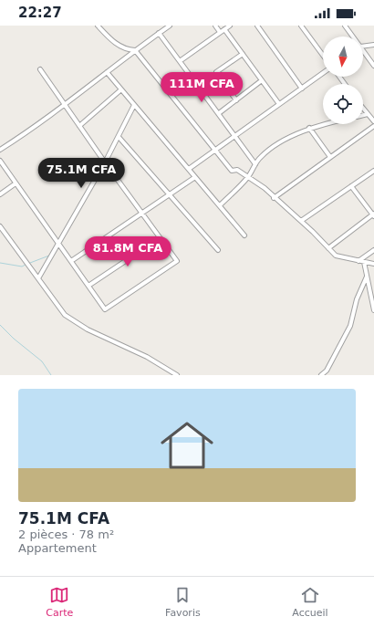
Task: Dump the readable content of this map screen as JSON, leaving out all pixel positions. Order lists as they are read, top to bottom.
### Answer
{
  "north": "bottom",
  "page": {
    "status": "22:27",
    "price": ["111M CFA", "75.1M CFA", "81.8M CFA"],
    "list": [
      {
        "name": "75.1M CFA",
        "note": "2 pièces · 78 m² · Appartement"
      }
    ],
    "tabs": ["Carte", "Favoris", "Accueil"]
  }
}
